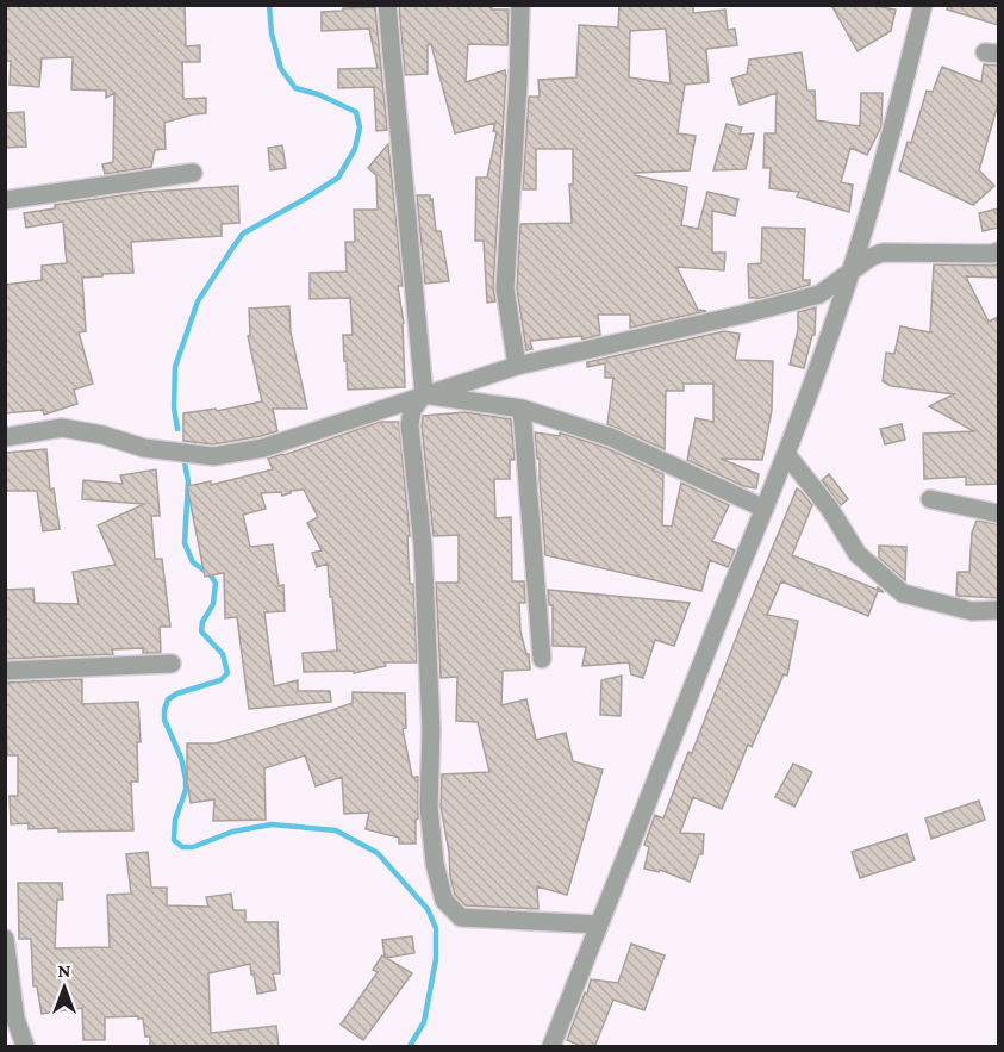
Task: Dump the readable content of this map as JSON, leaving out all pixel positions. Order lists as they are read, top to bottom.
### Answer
{
  "north": "top"
}
